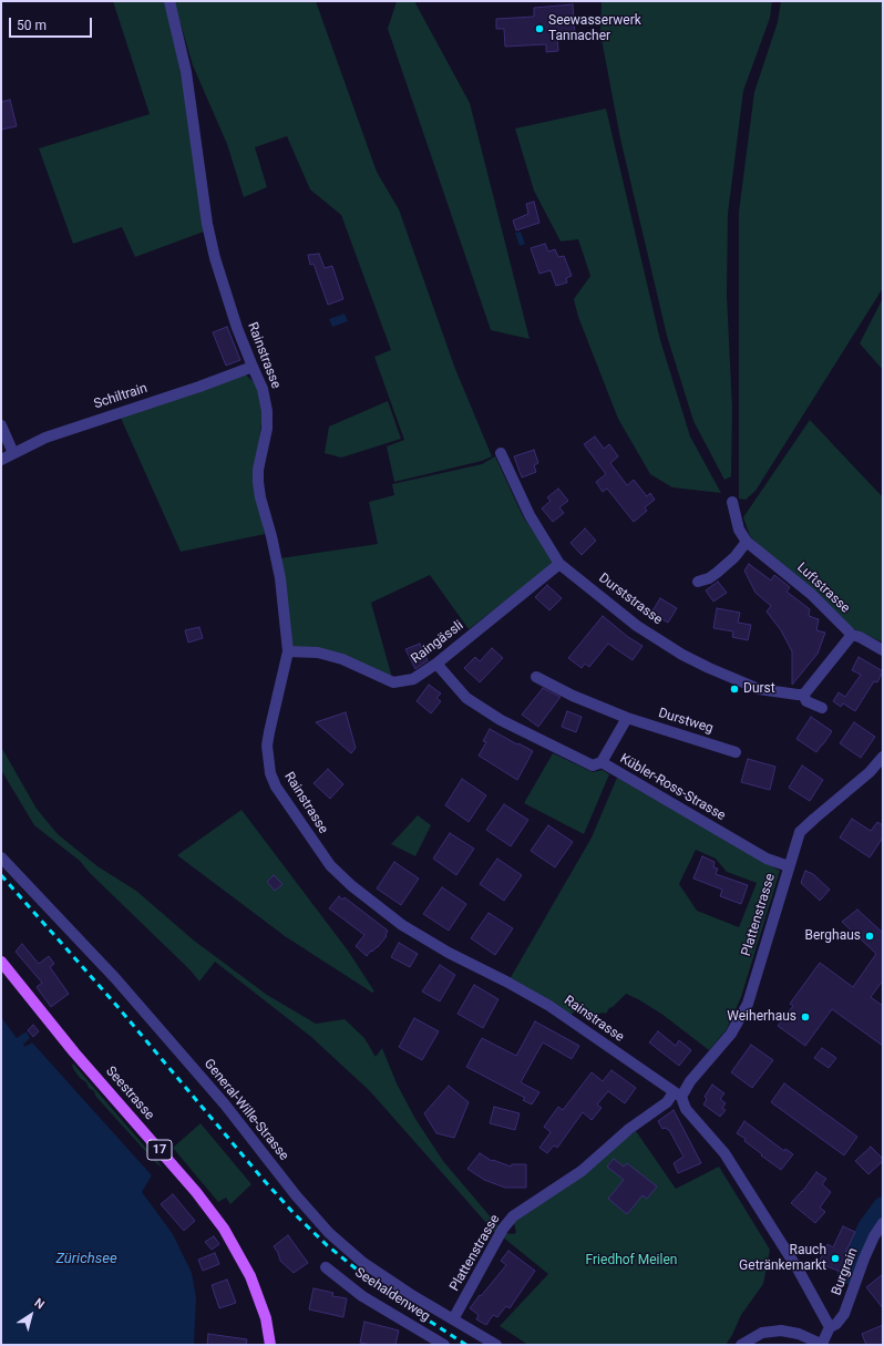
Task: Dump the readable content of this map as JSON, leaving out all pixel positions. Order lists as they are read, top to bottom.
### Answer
{
  "streets": {
    "main road": ["Seestrasse", "17"],
    "street": [
      "Rainstrasse",
      "Schiltrain",
      "Luftstrasse",
      "Durststrasse",
      "Raingässli",
      "Durstweg",
      "Kübler-Ross-Strasse",
      "Plattenstrasse",
      "General-Wille-Strasse",
      "Burgrain",
      "Seehaldenweg"
    ]
  },
  "crossings": [
    ["Rainstrasse", "Schiltrain"],
    ["Rainstrasse", "Raingässli"],
    ["Rainstrasse", "Plattenstrasse"],
    ["Rainstrasse", "Burgrain"],
    ["Durststrasse", "Raingässli"],
    ["Raingässli", "Kübler-Ross-Strasse"],
    ["Kübler-Ross-Strasse", "Plattenstrasse"],
    ["Plattenstrasse", "General-Wille-Strasse"]
  ],
  "water": ["Zürichsee"],
  "parks": ["Friedhof Meilen"],
  "places": [
    "Seewasserwerk Tannacher",
    "Durst",
    "Berghaus",
    "Weiherhaus",
    "Rauch Getränkemarkt"
  ],
  "scale_bar": "50 m",
  "north": "top right"
}
